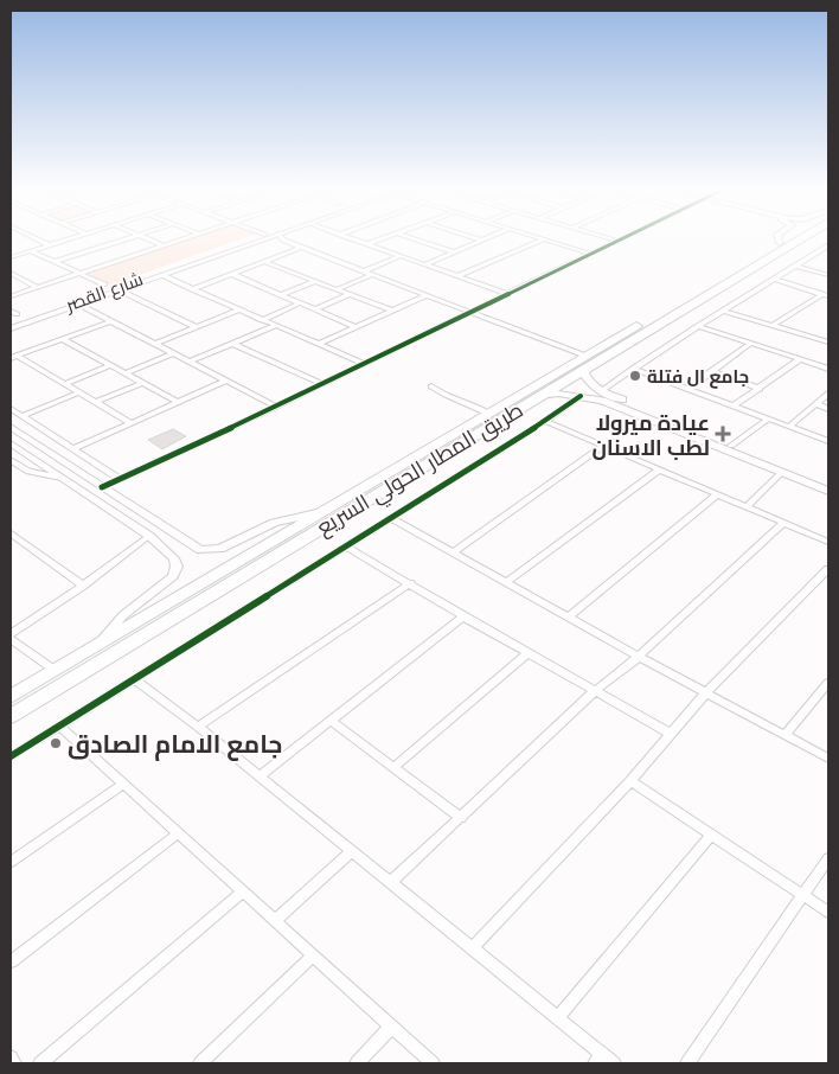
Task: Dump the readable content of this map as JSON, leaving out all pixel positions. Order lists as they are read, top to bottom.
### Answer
{
  "streets": {
    "highway": ["طريق المطار الحولي السريع"],
    "street": ["شارع القصر"]
  },
  "places": {
    "other": ["جامع ال فتلة", "جامع الامام الصادق"],
    "health": ["عيادة ميرولا لطب الاسنان"]
  }
}
